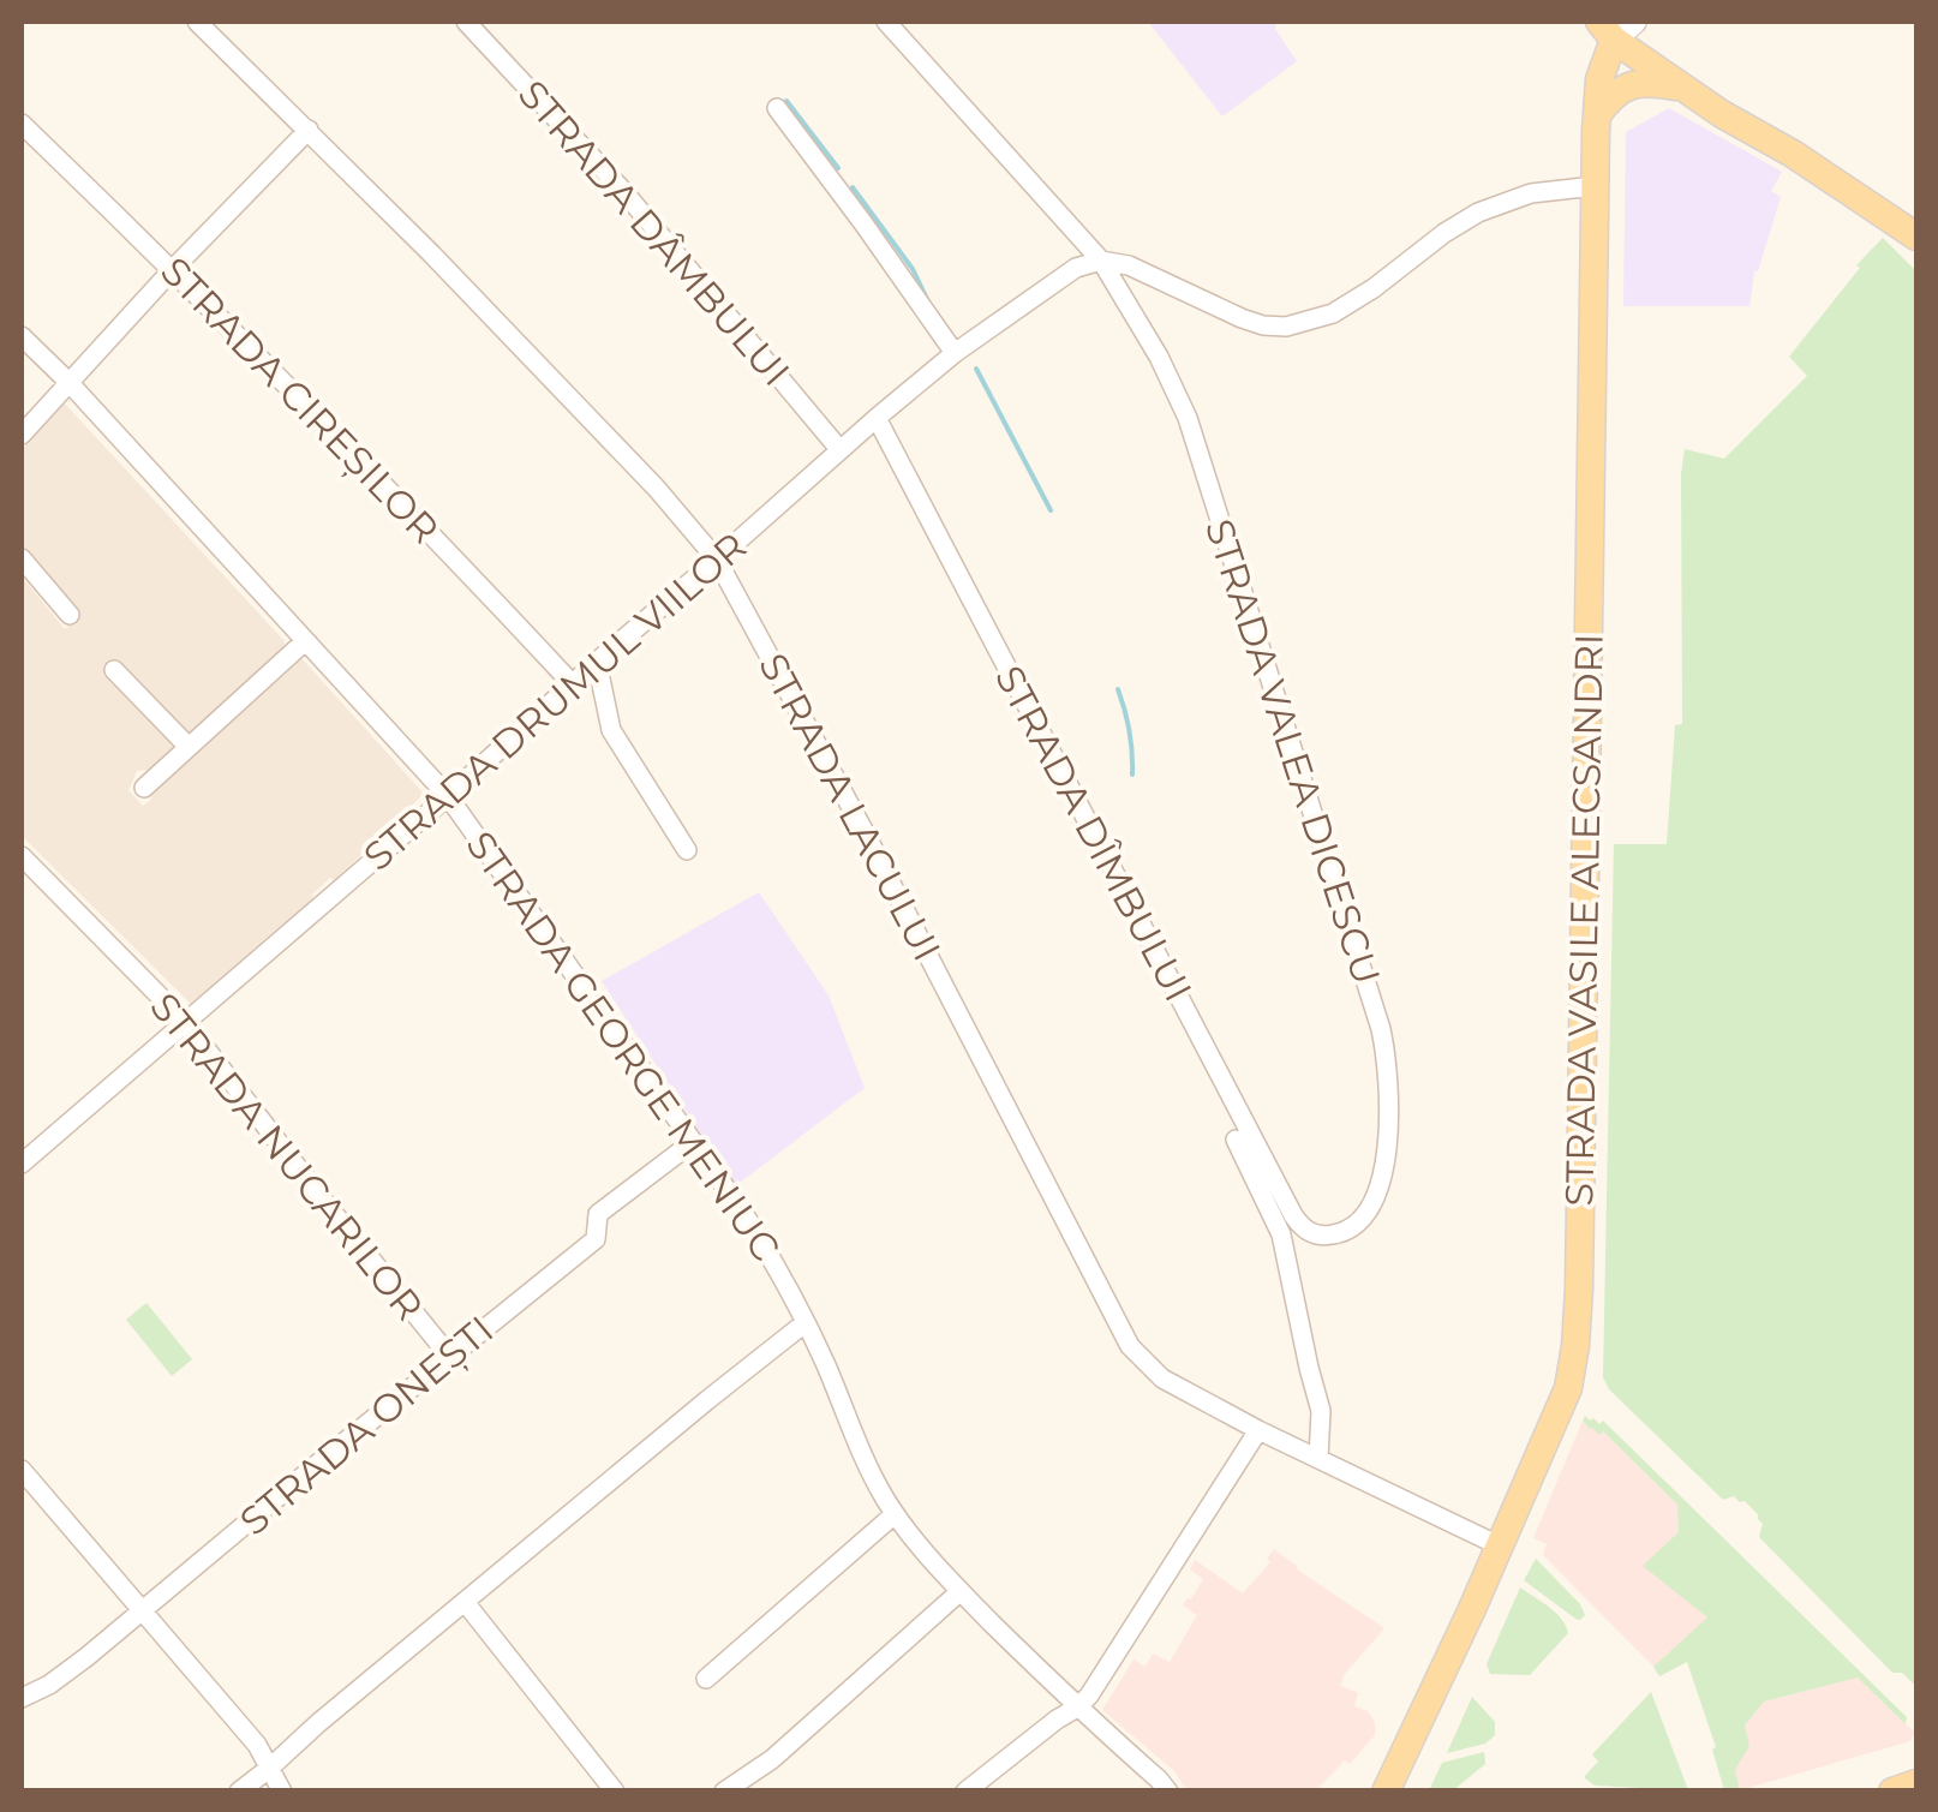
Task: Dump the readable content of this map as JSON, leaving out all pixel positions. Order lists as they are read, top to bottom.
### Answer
{
  "streets": {
    "main road": ["STRADA VASILE ALECSANDRI"],
    "street": [
      "STRADA DÂMBULUI",
      "STRADA CIREȘILOR",
      "STRADA DRUMUL VIILOR",
      "STRADA VALEA DICESCU",
      "STRADA LACULUI",
      "STRADA DÎMBULUI",
      "STRADA GEORGE MENIUC",
      "STRADA NUCARILOR",
      "STRADA ONEȘTI"
    ]
  },
  "crossings": [
    ["STRADA DÂMBULUI", "STRADA DRUMUL VIILOR"],
    ["STRADA CIREȘILOR", "STRADA DRUMUL VIILOR"],
    ["STRADA DRUMUL VIILOR", "STRADA VALEA DICESCU"],
    ["STRADA DRUMUL VIILOR", "STRADA LACULUI"],
    ["STRADA DRUMUL VIILOR", "STRADA DÎMBULUI"],
    ["STRADA DRUMUL VIILOR", "STRADA GEORGE MENIUC"],
    ["STRADA DRUMUL VIILOR", "STRADA NUCARILOR"],
    ["STRADA VALEA DICESCU", "STRADA DÎMBULUI"],
    ["STRADA LACULUI", "STRADA VASILE ALECSANDRI"],
    ["STRADA GEORGE MENIUC", "STRADA ONEȘTI"],
    ["STRADA NUCARILOR", "STRADA ONEȘTI"]
  ]
}
